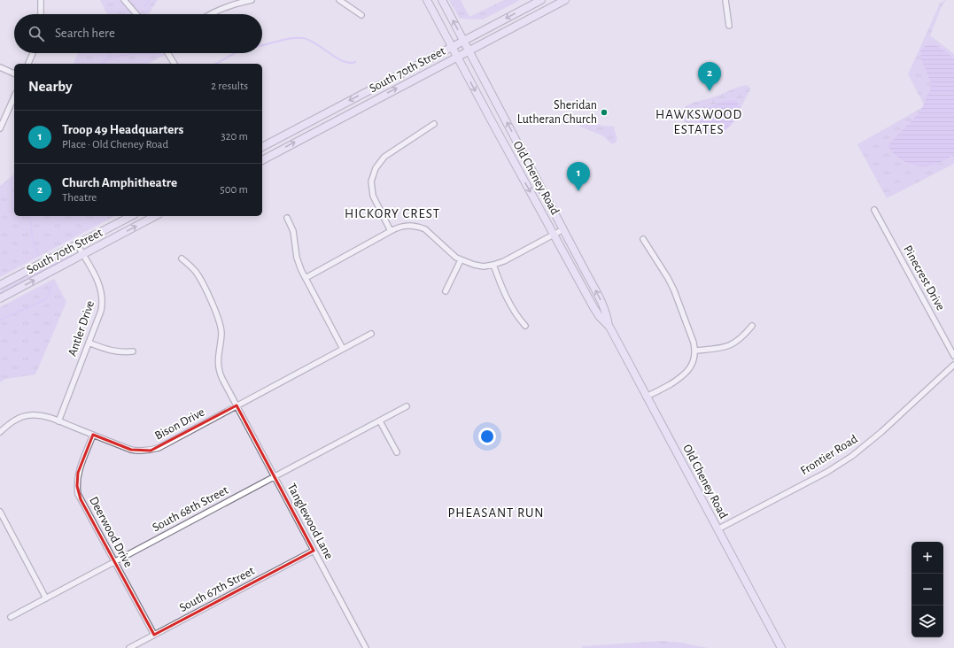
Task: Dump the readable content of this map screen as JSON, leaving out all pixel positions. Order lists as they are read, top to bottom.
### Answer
{
  "streets": {
    "main road": ["South 70th Street", "Old Cheney Road"],
    "street": [
      "Pinecrest Drive",
      "Antler Drive",
      "Bison Drive",
      "Frontier Road",
      "South 68th Street",
      "Tanglewood Lane",
      "Deerwood Drive",
      "South 67th Street"
    ]
  },
  "crossings": [
    ["South 70th Street", "Old Cheney Road"],
    ["South 70th Street", "Antler Drive"],
    ["Old Cheney Road", "Frontier Road"],
    ["Antler Drive", "Bison Drive"],
    ["Bison Drive", "Tanglewood Lane"],
    ["Bison Drive", "Deerwood Drive"],
    ["South 68th Street", "Tanglewood Lane"],
    ["South 68th Street", "Deerwood Drive"],
    ["Tanglewood Lane", "South 67th Street"],
    ["Deerwood Drive", "South 67th Street"]
  ],
  "districts": ["HAWKSWOOD ESTATES", "HICKORY CREST", "PHEASANT RUN"],
  "places": ["Sheridan Lutheran Church"],
  "page": {
    "search": "Search here",
    "pins": ["2", "1"],
    "heading": ["Nearby", "2 results"],
    "list": [
      {
        "mark": "1",
        "name": "Troop 49 Headquarters",
        "note": "Place · Old Cheney Road",
        "value": "320 m"
      },
      {
        "mark": "2",
        "name": "Church Amphitheatre",
        "note": "Theatre",
        "value": "500 m"
      }
    ],
    "map_buttons": ["+", "−"]
  }
}
